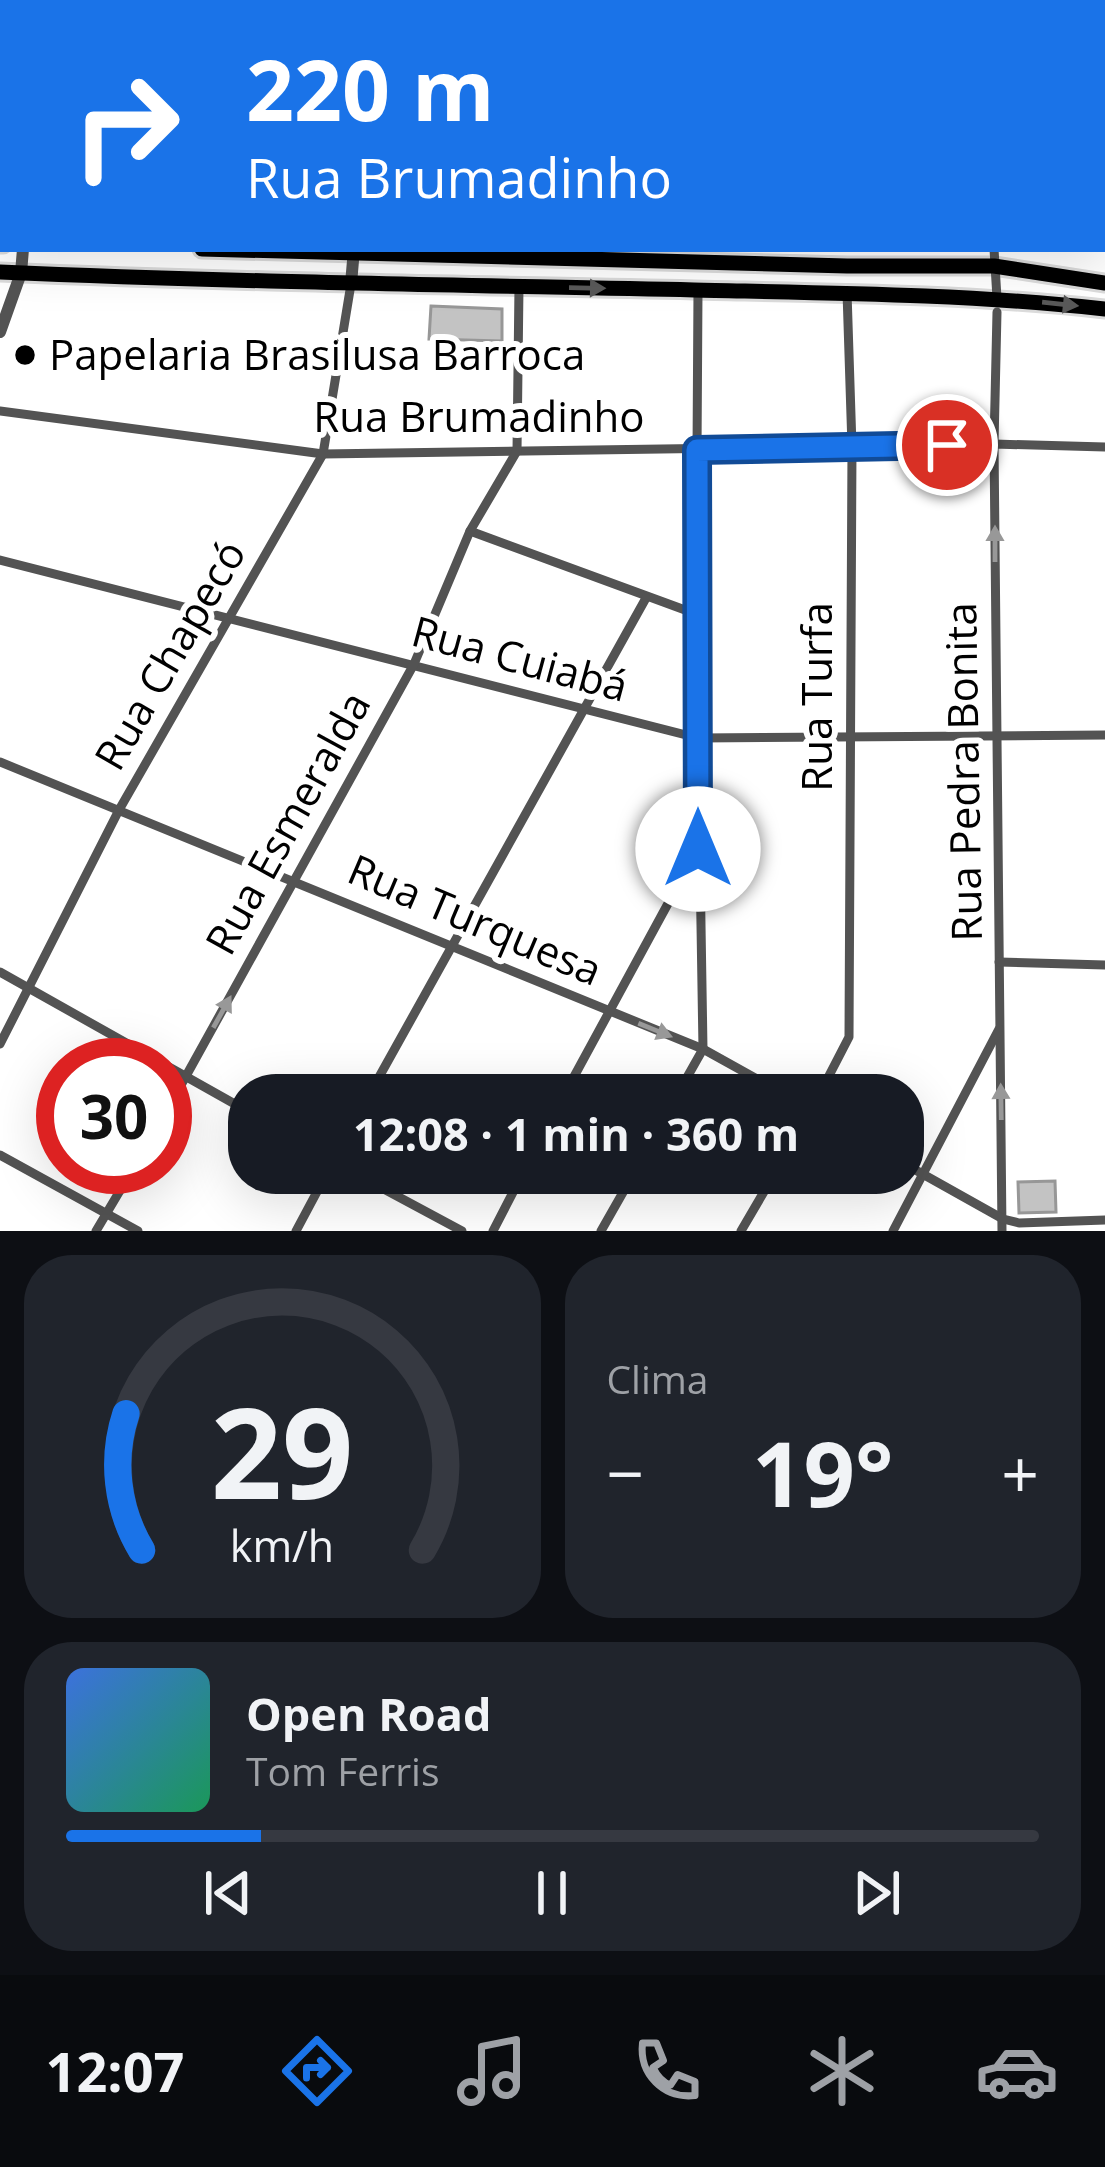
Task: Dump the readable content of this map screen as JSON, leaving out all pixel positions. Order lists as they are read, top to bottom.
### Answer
{
  "streets": {
    "street": [
      "Rua Brumadinho",
      "Rua Chapecó",
      "Rua Cuiabá",
      "Rua Turfa",
      "Rua Pedra Bonita",
      "Rua Esmeralda",
      "Rua Turquesa"
    ]
  },
  "crossings": [
    ["Rua Brumadinho", "Rua Chapecó"],
    ["Rua Brumadinho", "Rua Turfa"],
    ["Rua Brumadinho", "Rua Pedra Bonita"],
    ["Rua Brumadinho", "Rua Esmeralda"],
    ["Rua Chapecó", "Rua Cuiabá"],
    ["Rua Chapecó", "Rua Turquesa"],
    ["Rua Cuiabá", "Rua Turfa"],
    ["Rua Cuiabá", "Rua Pedra Bonita"],
    ["Rua Cuiabá", "Rua Esmeralda"],
    ["Rua Esmeralda", "Rua Turquesa"]
  ],
  "one_way": ["Rua Pedra Bonita"],
  "places": ["Papelaria Brasilusa Barroca"],
  "page": {
    "turn": ["220 m", "Rua Brumadinho"],
    "limit": "30",
    "trip": "12:08 · 1 min · 360 m",
    "tile": "Clima",
    "heat": ["−", "19°", "+"],
    "song": ["Open Road", "Tom Ferris"],
    "tabs": "12:07",
    "gauge": ["29", "km/h"]
  }
}
